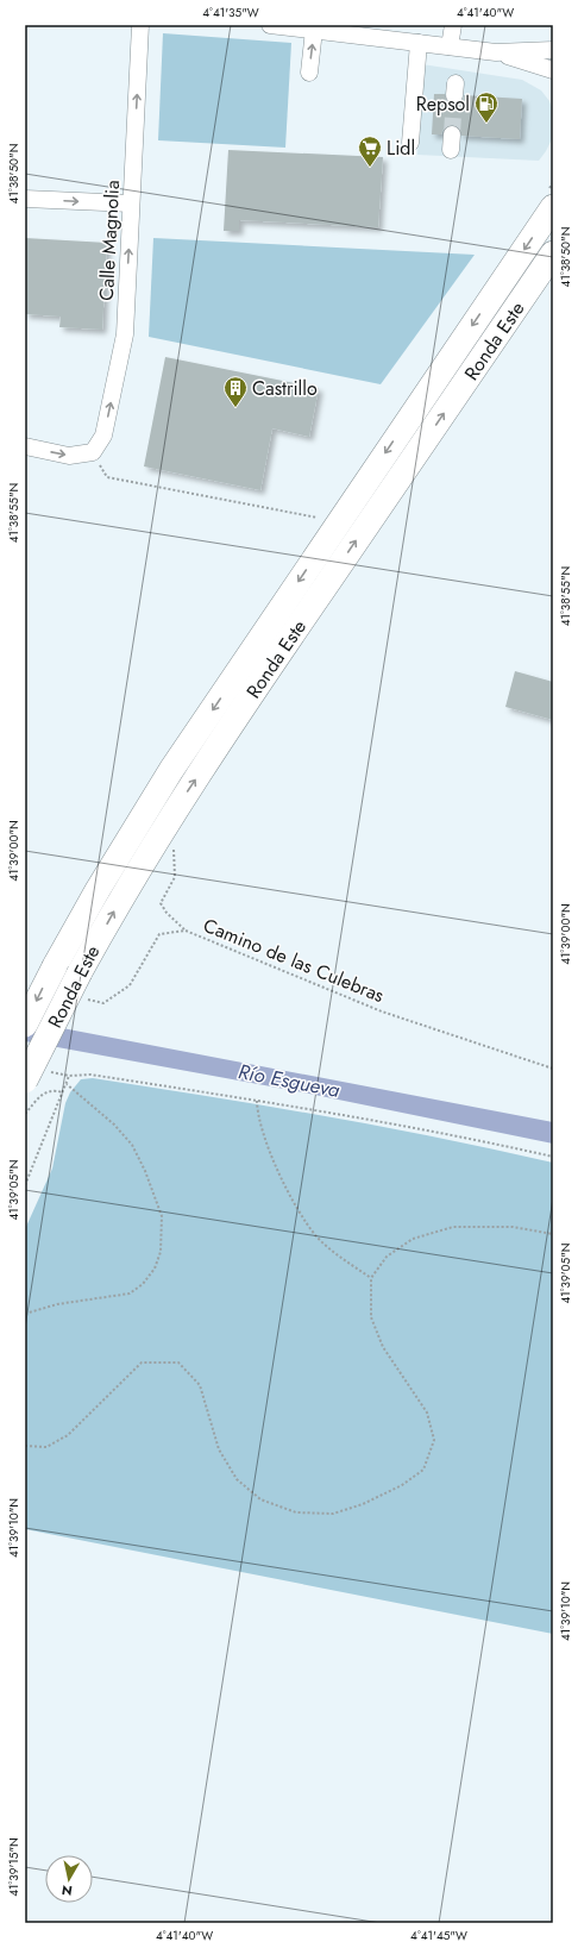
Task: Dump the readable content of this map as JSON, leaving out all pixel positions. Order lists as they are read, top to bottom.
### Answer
{
  "streets": {
    "highway": ["Ronda Este"],
    "street": ["Calle Magnolia"],
    "path": ["Camino de las Culebras"]
  },
  "one_way": ["Calle Magnolia"],
  "water": ["Río Esgueva"],
  "places": {
    "fuel station": ["Repsol"],
    "supermarket": ["Lidl"],
    "building": ["Castrillo"]
  },
  "north": "bottom",
  "coordinates": [
    "4°41'35\"W",
    "4°41'40\"W",
    "41°38'50\"N",
    "41°38'55\"N",
    "41°39'00\"N",
    "41°39'05\"N",
    "41°39'10\"N",
    "41°39'15\"N",
    "4°41'45\"W"
  ]
}
